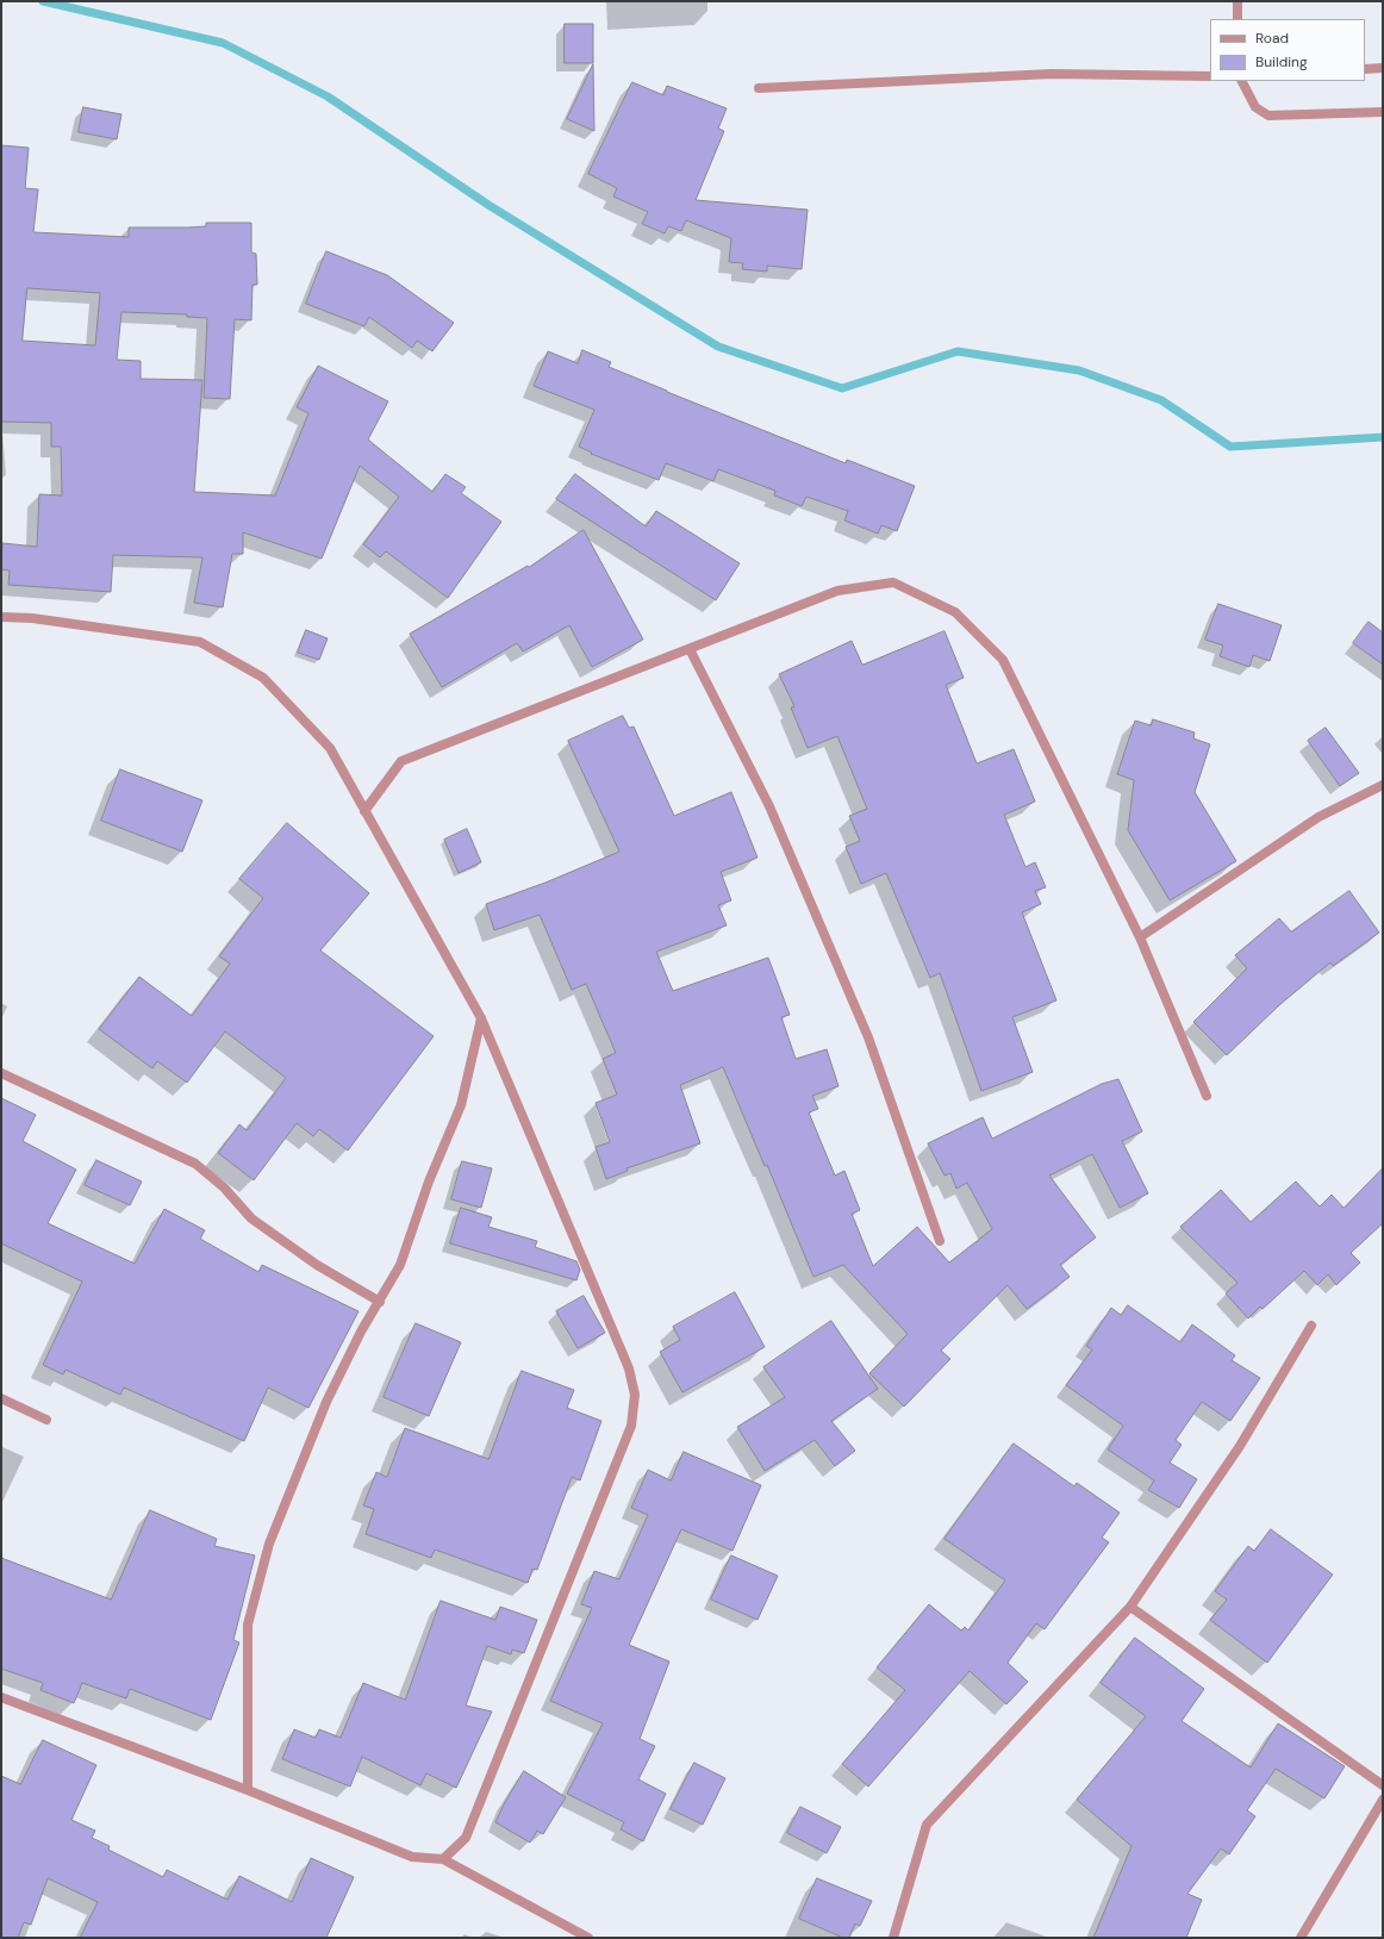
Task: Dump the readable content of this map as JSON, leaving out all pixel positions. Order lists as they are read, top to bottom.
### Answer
{
  "legend": ["Road", "Building"]
}
